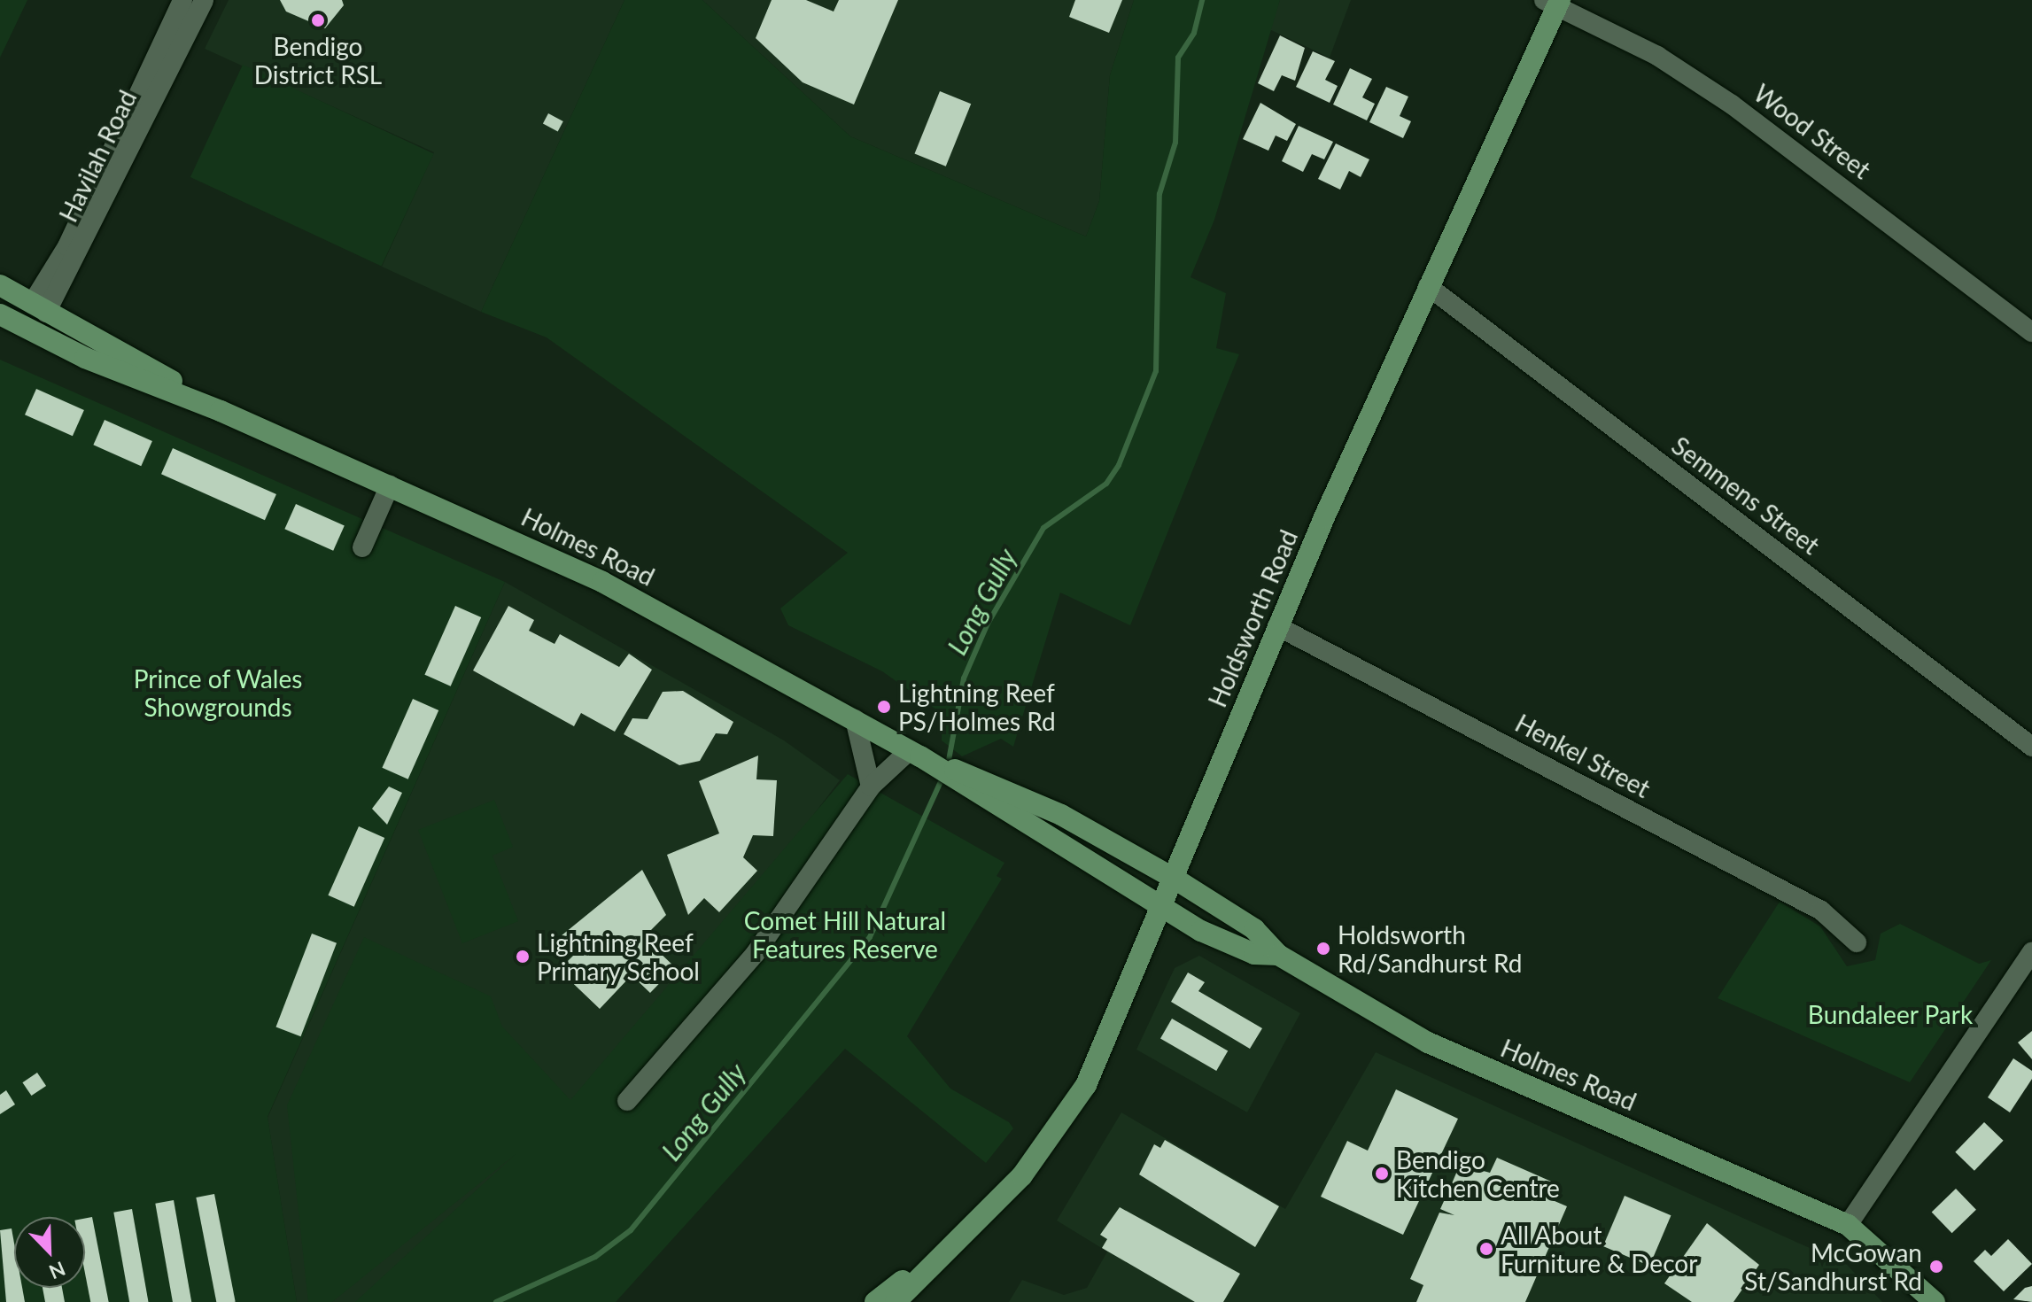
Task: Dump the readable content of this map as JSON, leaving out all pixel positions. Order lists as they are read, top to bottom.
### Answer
{
  "streets": {
    "main road": ["Havilah Road", "Holmes Road", "Holdsworth Road"],
    "street": ["Wood Street", "Semmens Street", "Henkel Street"]
  },
  "crossings": [
    ["Wood Street", "Holdsworth Road"],
    ["Havilah Road", "Holmes Road"],
    ["Semmens Street", "Holdsworth Road"],
    ["Holmes Road", "Holdsworth Road"],
    ["Holdsworth Road", "Henkel Street"]
  ],
  "water": ["Long Gully"],
  "parks": ["Prince of Wales Showgrounds", "Comet Hill Natural Features Reserve", "Bundaleer Park"],
  "places": [
    "Bendigo District RSL",
    "Lightning Reef PS/Holmes Rd",
    "Holdsworth Rd/Sandhurst Rd",
    "Lightning Reef Primary School",
    "Bendigo Kitchen Centre",
    "All About Furniture & Decor",
    "McGowan St/Sandhurst Rd"
  ],
  "north": "bottom right"
}
